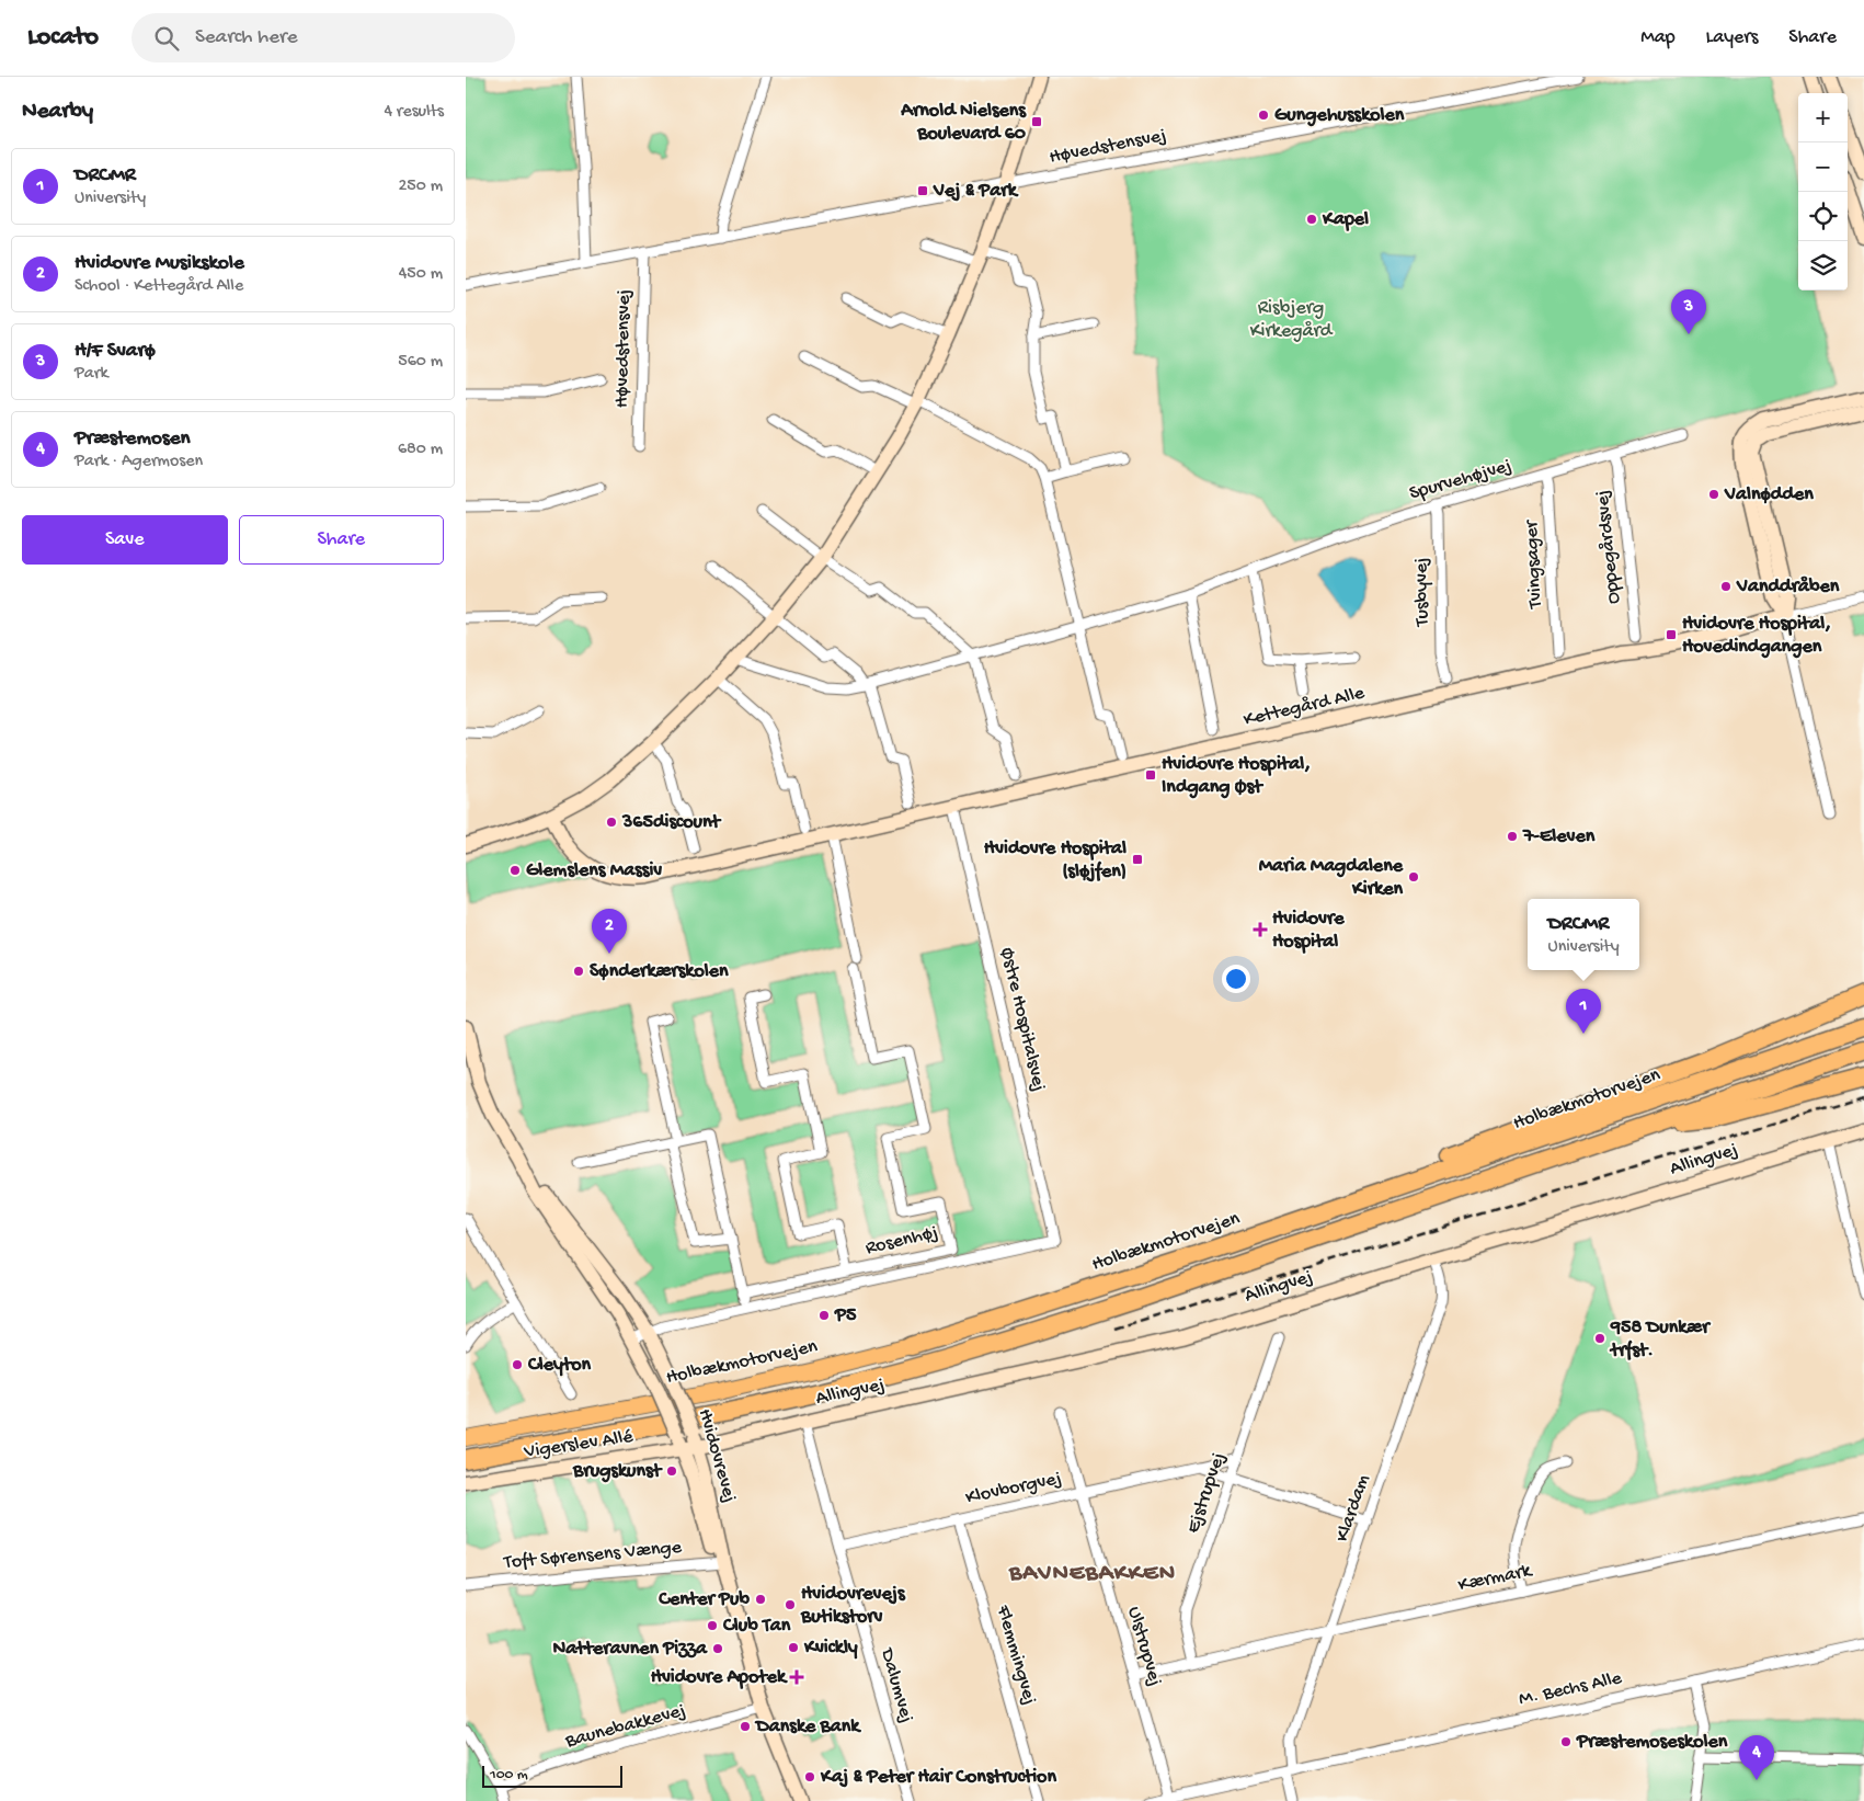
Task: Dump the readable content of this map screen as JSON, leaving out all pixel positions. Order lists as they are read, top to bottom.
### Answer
{
  "streets": {
    "highway": ["Holbækmotorvejen"],
    "street": [
      "Høvedstensvej",
      "Spurvehøjvej",
      "Oppegårdsvej",
      "Tvingsager",
      "Tusbyvej",
      "Kettegård Alle",
      "Østre Hospitalsvej",
      "Allingvej",
      "Rosenhøj",
      "Vigerslev Allé",
      "Hvidovrevej",
      "Klovborgvej",
      "Ejstrupvej",
      "Klardam",
      "Toft Sørensens Vænge",
      "Kærmark",
      "Ulstrupvej",
      "Flemmingvej",
      "Dalumvej",
      "M. Bechs Alle",
      "Baunebakkevej"
    ]
  },
  "crossings": [
    ["Spurvehøjvej", "Oppegårdsvej"],
    ["Spurvehøjvej", "Tvingsager"],
    ["Spurvehøjvej", "Tusbyvej"],
    ["Kettegård Alle", "Østre Hospitalsvej"],
    ["Østre Hospitalsvej", "Rosenhøj"],
    ["Allingvej", "Vigerslev Allé"],
    ["Allingvej", "Hvidovrevej"],
    ["Allingvej", "Klardam"],
    ["Allingvej", "Dalumvej"],
    ["Rosenhøj", "Hvidovrevej"],
    ["Vigerslev Allé", "Hvidovrevej"],
    ["Hvidovrevej", "Toft Sørensens Vænge"],
    ["Hvidovrevej", "Baunebakkevej"],
    ["Klovborgvej", "Ejstrupvej"],
    ["Klovborgvej", "Ulstrupvej"],
    ["Klovborgvej", "Flemmingvej"],
    ["Klovborgvej", "Dalumvej"],
    ["Ejstrupvej", "Kærmark"],
    ["Klardam", "Kærmark"],
    ["Klardam", "M. Bechs Alle"],
    ["Kærmark", "Ulstrupvej"],
    ["Ulstrupvej", "M. Bechs Alle"]
  ],
  "districts": ["BAVNEBAKKEN"],
  "parks": ["Risbjerg Kirkegård"],
  "places": {
    "other": [
      "Gungehusskolen",
      "Kapel",
      "Valnødden",
      "Vanddråben",
      "365discount",
      "7-Eleven",
      "Glemslens Massiv",
      "Maria Magdalene Kirken",
      "Sønderkærskolen",
      "P5",
      "958 Dunkær trfst.",
      "Cleyton",
      "Brugskunst",
      "Center Pub",
      "Hvidovrevejs Butikstorv",
      "Club Tan",
      "Kvickly",
      "Natteravnen Pizza",
      "Danske Bank",
      "Præstemoseskolen",
      "Kaj & Peter Hair Construction"
    ],
    "transit": [
      "Arnold Nielsens Boulevard 60",
      "Vej & Park",
      "Hvidovre Hospital, Hovedindgangen",
      "Hvidovre Hospital, Indgang Øst",
      "Hvidovre Hospital (sløjfen)"
    ],
    "health": ["Hvidovre Hospital", "Hvidovre Apotek"]
  },
  "scale_bar": "100 m",
  "page": {
    "header": "Locato",
    "search": "Search here",
    "nav": ["Map", "Layers", "Share"],
    "heading": ["Nearby", "4 results"],
    "map_buttons": ["+", "−"],
    "list": [
      {
        "mark": "1",
        "name": "DRCMR",
        "note": "University",
        "value": "250 m"
      },
      {
        "mark": "2",
        "name": "Hvidovre Musikskole",
        "note": "School · Kettegård Alle",
        "value": "450 m"
      },
      {
        "mark": "3",
        "name": "H/F Svarø",
        "note": "Park",
        "value": "560 m"
      },
      {
        "mark": "4",
        "name": "Præstemosen",
        "note": "Park · Agermosen",
        "value": "680 m"
      }
    ],
    "pins": [
      "3",
      "2",
      "1",
      "4"
    ],
    "buttons": ["Save", "Share"],
    "popup": ["DRCMR", "University"],
    "scale": "100 m"
  }
}
